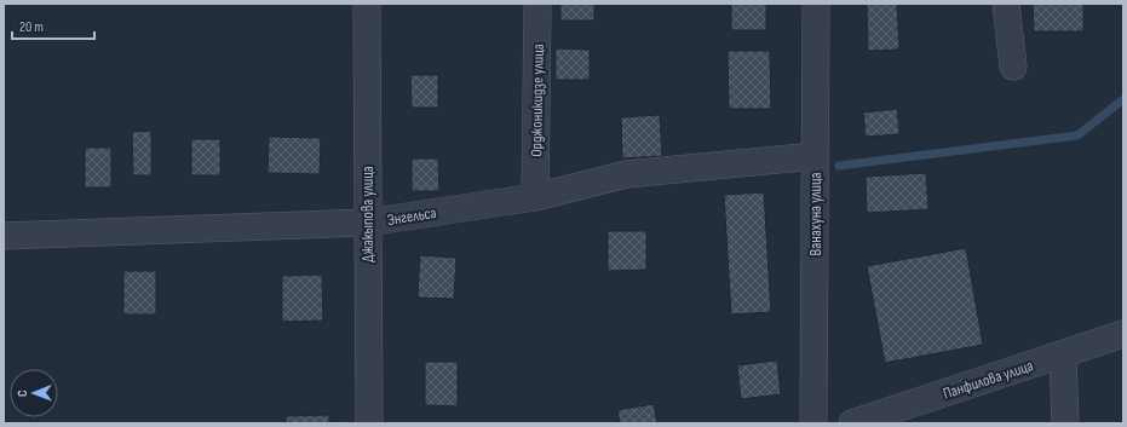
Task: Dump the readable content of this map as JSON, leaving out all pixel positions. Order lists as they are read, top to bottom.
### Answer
{
  "streets": {
    "street": [
      "Орджоникидзе улица",
      "Джакыпова улица",
      "Ванахуна улица",
      "Энгельса",
      "Панфилова улица"
    ]
  },
  "crossings": [
    ["Орджоникидзе улица", "Энгельса"],
    ["Джакыпова улица", "Энгельса"],
    ["Ванахуна улица", "Энгельса"]
  ],
  "scale_bar": "20 m",
  "north": "left"
}
